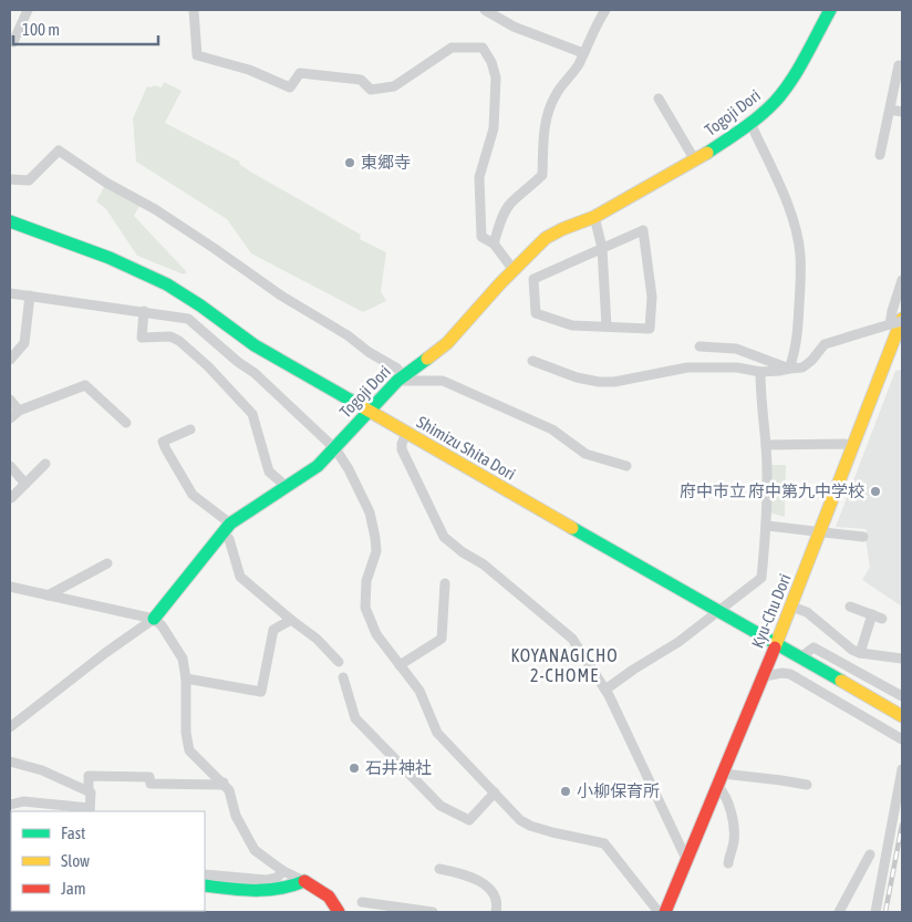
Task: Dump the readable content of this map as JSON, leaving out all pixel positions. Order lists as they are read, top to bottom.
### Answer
{
  "streets": {
    "main road": ["Togoji Dori", "Shimizu Shita Dori", "Kyu-Chu Dori"]
  },
  "crossings": [
    ["Togoji Dori", "Shimizu Shita Dori"],
    ["Shimizu Shita Dori", "Kyu-Chu Dori"]
  ],
  "districts": ["KOYANAGICHO 2-CHOME"],
  "places": [
    "東郷寺",
    "府中市立 府中第九中学校",
    "石井神社",
    "小柳保育所"
  ],
  "legend": ["Fast", "Slow", "Jam"],
  "scale_bar": "100 m"
}
